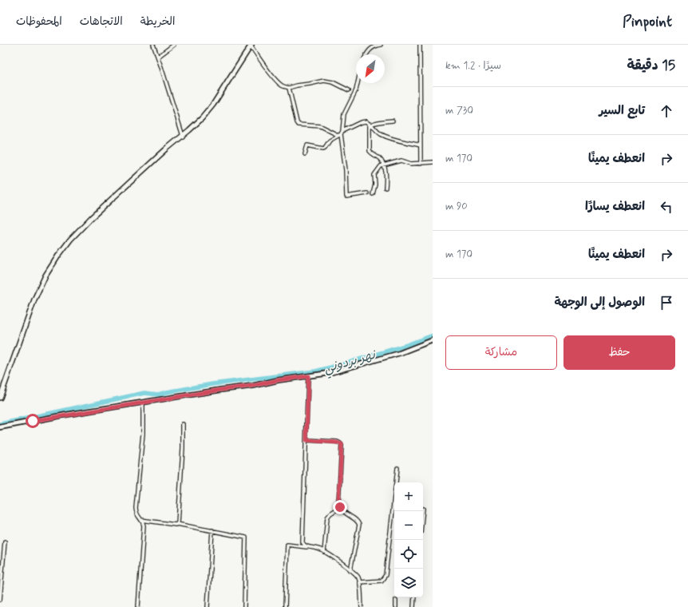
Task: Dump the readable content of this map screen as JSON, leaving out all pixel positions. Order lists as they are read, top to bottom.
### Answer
{
  "water": ["نهر بردوني"],
  "north": "bottom left",
  "page": {
    "header": "Pinpoint",
    "nav": ["الخريطة", "الاتجاهات", "المحفوظات"],
    "heading": ["15 دقيقة", "سيرًا · 1.2 km"],
    "list": [
      ["تابع السير", "730 m"],
      ["انعطف يمينًا", "170 m"],
      ["انعطف يسارًا", "90 m"],
      ["انعطف يمينًا", "170 m"],
      "الوصول إلى الوجهة"
    ],
    "buttons": ["حفظ", "مشاركة"],
    "map_buttons": ["+", "−"]
  }
}
